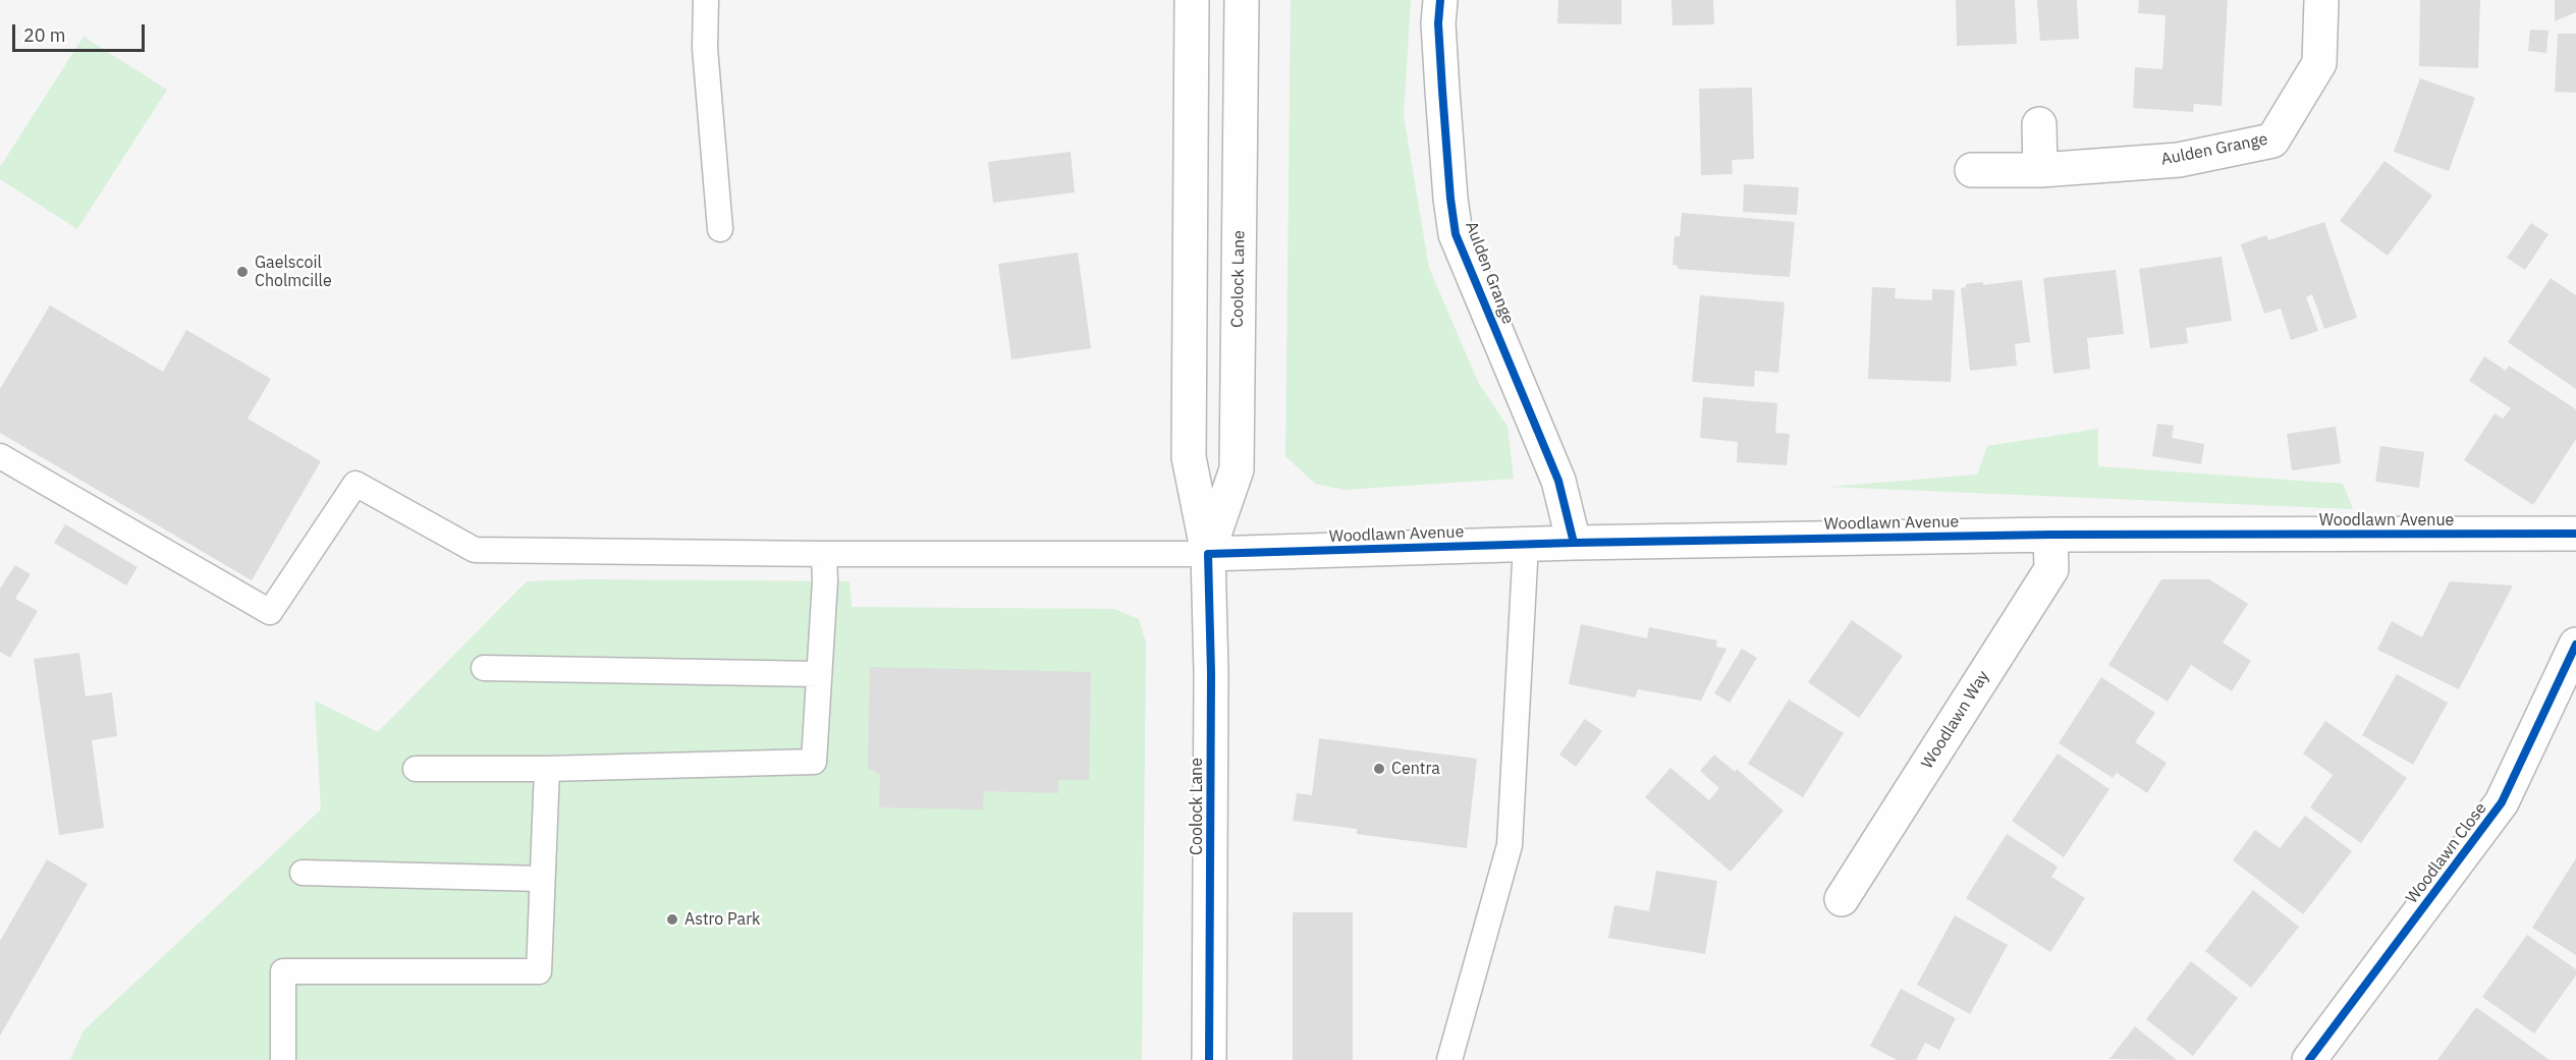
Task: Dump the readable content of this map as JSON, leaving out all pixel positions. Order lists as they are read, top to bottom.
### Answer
{
  "streets": {
    "street": [
      "Aulden Grange",
      "Coolock Lane",
      "Woodlawn Avenue",
      "Woodlawn Way",
      "Woodlawn Close"
    ]
  },
  "crossings": [
    ["Aulden Grange", "Woodlawn Avenue"],
    ["Coolock Lane", "Woodlawn Avenue"],
    ["Woodlawn Avenue", "Woodlawn Way"]
  ],
  "places": ["Gaelscoil Cholmcille", "Centra", "Astro Park"],
  "scale_bar": "20 m"
}
